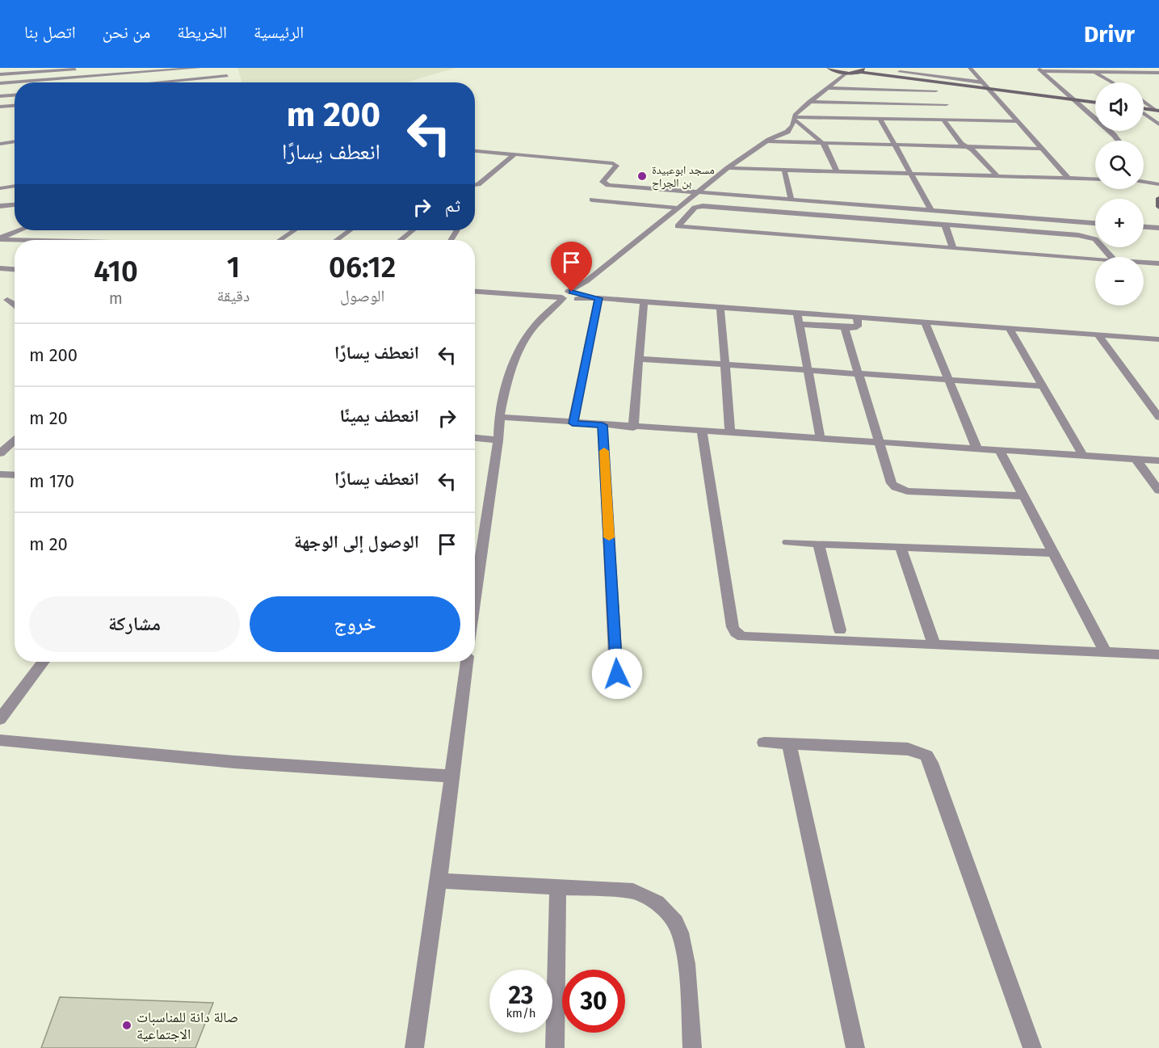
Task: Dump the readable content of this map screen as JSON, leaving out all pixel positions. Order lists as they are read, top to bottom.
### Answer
{
  "places": ["مسجد ابوعبيدة بن الجراح", "صالة دانة للمناسبات الاجتماعية"],
  "page": {
    "header": "Drivr",
    "nav": [
      "الرئيسية",
      "الخريطة",
      "من نحن",
      "اتصل بنا"
    ],
    "map_buttons": ["+", "−"],
    "turn": ["200 m", "انعطف يسارًا"],
    "then": "ثم",
    "eta": [
      "06:12",
      "الوصول",
      "1",
      "دقيقة",
      "410",
      "m"
    ],
    "list": [
      {
        "name": "انعطف يسارًا",
        "value": "200 m"
      },
      {
        "name": "انعطف يمينًا",
        "value": "20 m"
      },
      {
        "name": "انعطف يسارًا",
        "value": "170 m"
      },
      {
        "name": "الوصول إلى الوجهة",
        "value": "20 m"
      }
    ],
    "buttons": ["خروج", "مشاركة"],
    "speed": "23 km/h",
    "limit": "30"
  }
}
